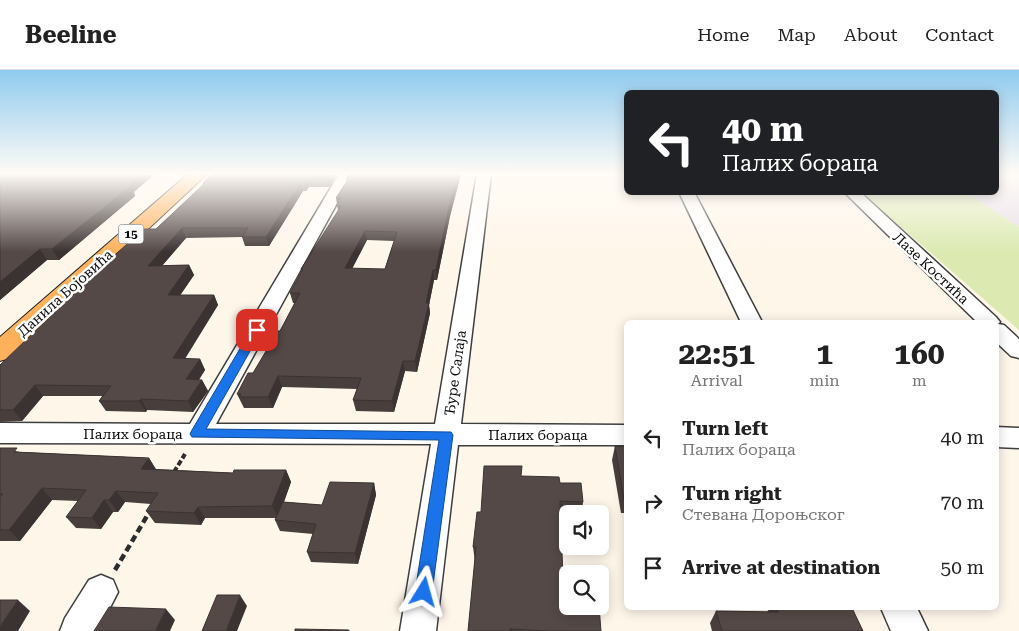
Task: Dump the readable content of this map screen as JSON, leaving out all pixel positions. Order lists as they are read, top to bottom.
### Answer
{
  "streets": {
    "main road": ["15", "Данила Бојовића"],
    "street": ["Лазе Костића", "Ђуре Салаја", "Палих бораца"]
  },
  "crossings": [
    ["Ђуре Салаја", "Палих бораца"]
  ],
  "page": {
    "header": "Beeline",
    "nav": [
      "Home",
      "Map",
      "About",
      "Contact"
    ],
    "turn": ["40 m", "Палих бораца"],
    "eta": [
      "22:51",
      "Arrival",
      "1",
      "min",
      "160",
      "m"
    ],
    "list": [
      {
        "name": "Turn left",
        "note": "Палих бораца",
        "value": "40 m"
      },
      {
        "name": "Turn right",
        "note": "Стевана Дороњског",
        "value": "70 m"
      },
      {
        "name": "Arrive at destination",
        "value": "50 m"
      }
    ]
  }
}
